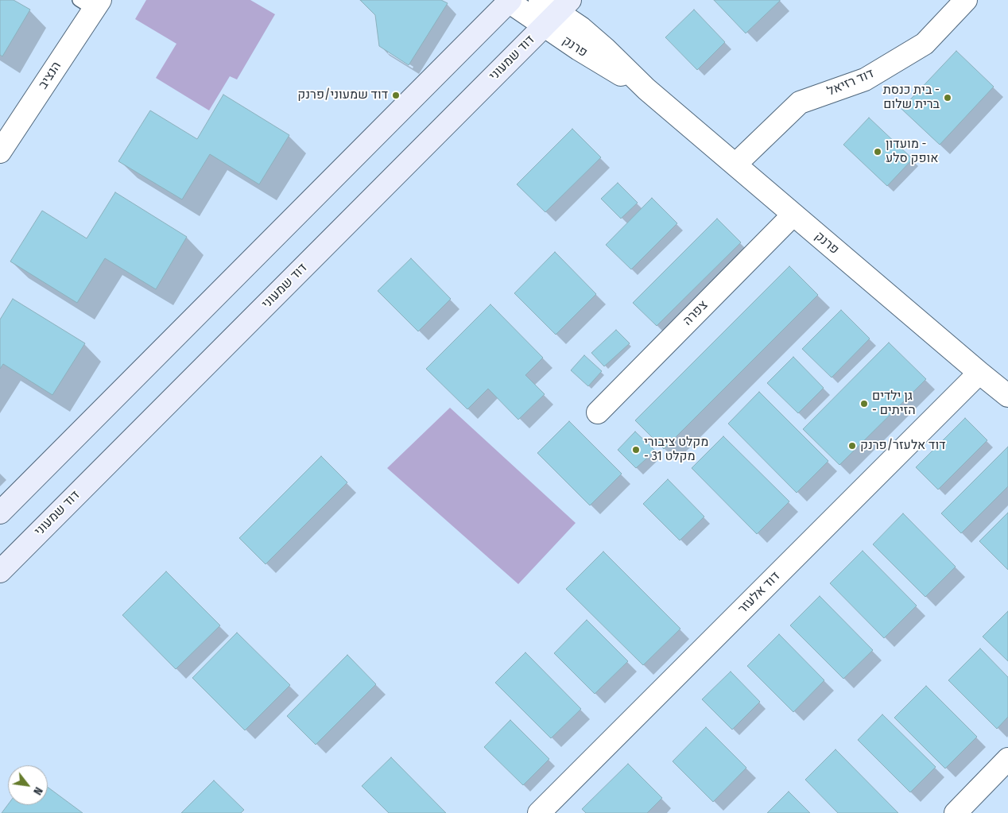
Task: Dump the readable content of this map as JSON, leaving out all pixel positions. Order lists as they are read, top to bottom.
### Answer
{
  "streets": {
    "main road": ["דוד שמעוני"],
    "street": [
      "פרנק",
      "הנציב",
      "דוד רזיאל",
      "צפרה",
      "דוד אלעזר"
    ]
  },
  "crossings": [
    ["פרנק", "דוד שמעוני"],
    ["פרנק", "דוד רזיאל"],
    ["פרנק", "צפרה"],
    ["פרנק", "דוד אלעזר"]
  ],
  "places": [
    "דוד שמעוני/פרנק",
    "בית כנסת - ברית שלום",
    "מועדון - אופק סלע",
    "גן ילדים - הזיתים",
    "דוד אלעזר/פרנק",
    "מקלט ציבורי - מקלט 31"
  ],
  "north": "bottom right"
}
